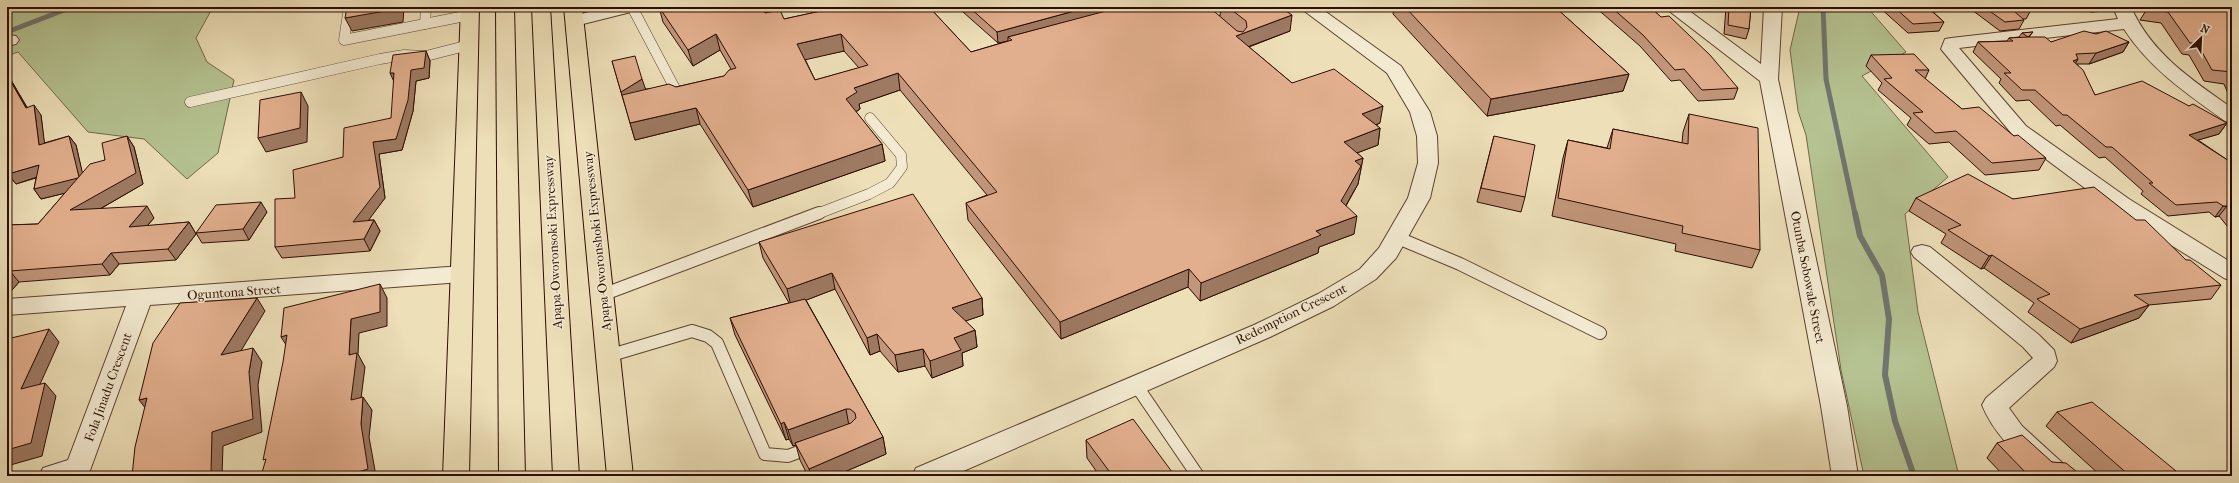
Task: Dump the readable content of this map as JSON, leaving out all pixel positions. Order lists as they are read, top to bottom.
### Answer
{
  "streets": {
    "main road": ["Apapa-Oworonshoki Expressway", "Apapa-Oworonsoki Expressway"],
    "street": [
      "Otunba Sobowale Street",
      "Oguntona Street",
      "Redemption Crescent",
      "Fola Jinadu Crescent"
    ]
  },
  "crossings": [
    ["Oguntona Street", "Fola Jinadu Crescent"]
  ],
  "north": "top right"
}
